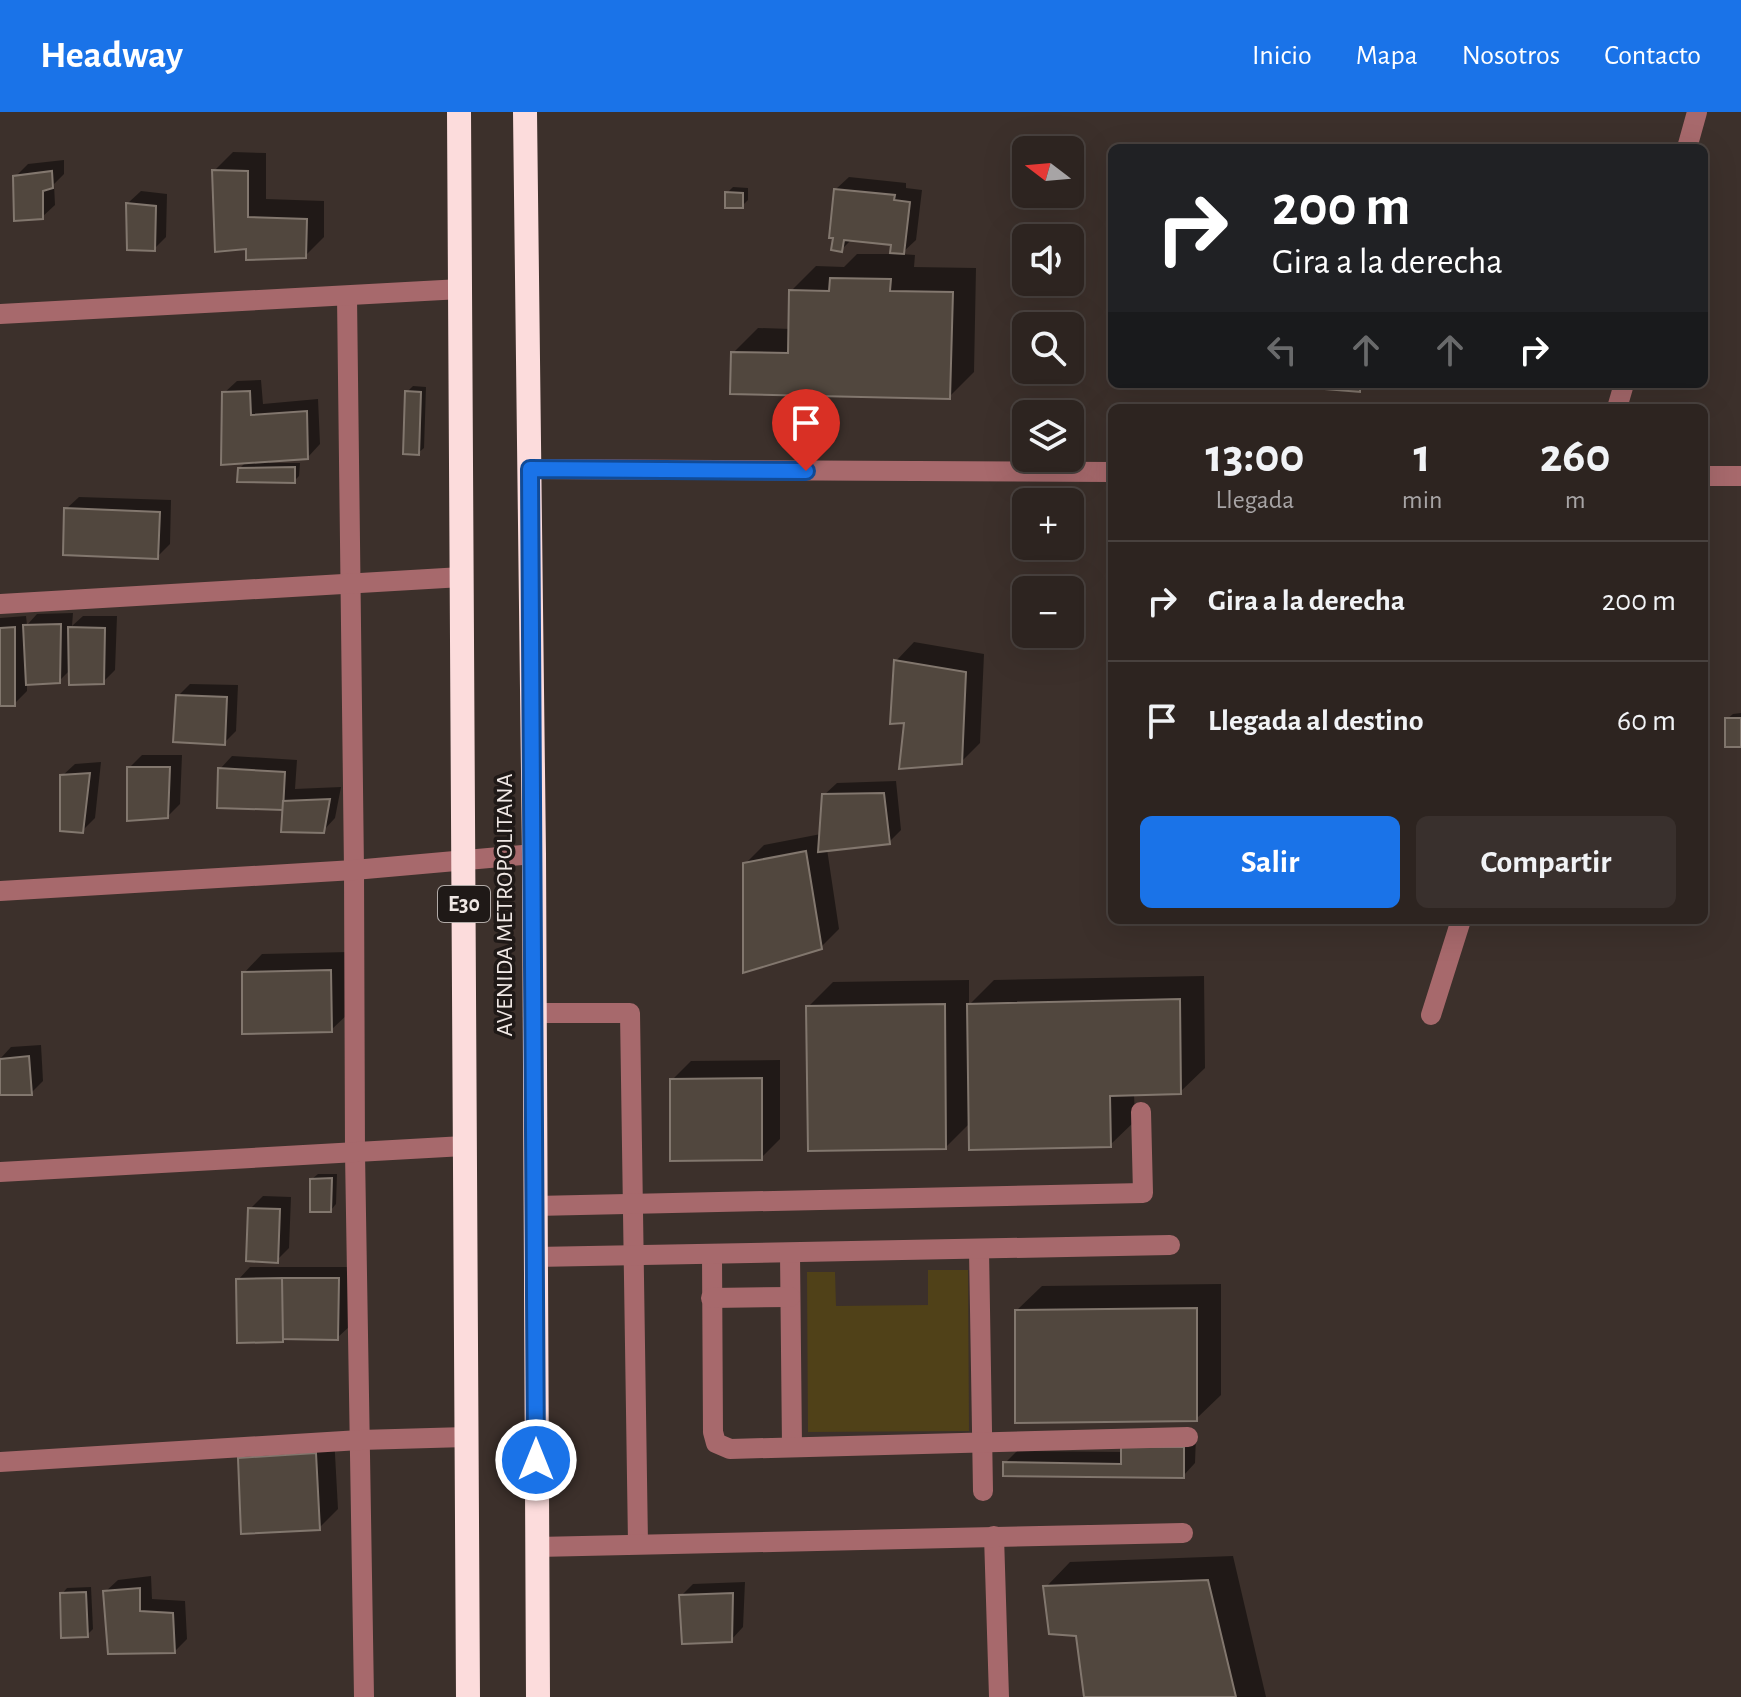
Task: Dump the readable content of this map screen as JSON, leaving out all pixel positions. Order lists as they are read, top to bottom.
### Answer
{
  "streets": {
    "highway": ["E30", "AVENIDA METROPOLITANA"]
  },
  "north": "left",
  "page": {
    "header": "Headway",
    "nav": [
      "Inicio",
      "Mapa",
      "Nosotros",
      "Contacto"
    ],
    "map_buttons": ["+", "−"],
    "turn": ["200 m", "Gira a la derecha"],
    "eta": [
      "13:00",
      "Llegada",
      "1",
      "min",
      "260",
      "m"
    ],
    "list": [
      {
        "name": "Gira a la derecha",
        "value": "200 m"
      },
      {
        "name": "Llegada al destino",
        "value": "60 m"
      }
    ],
    "buttons": ["Salir", "Compartir"]
  }
}
